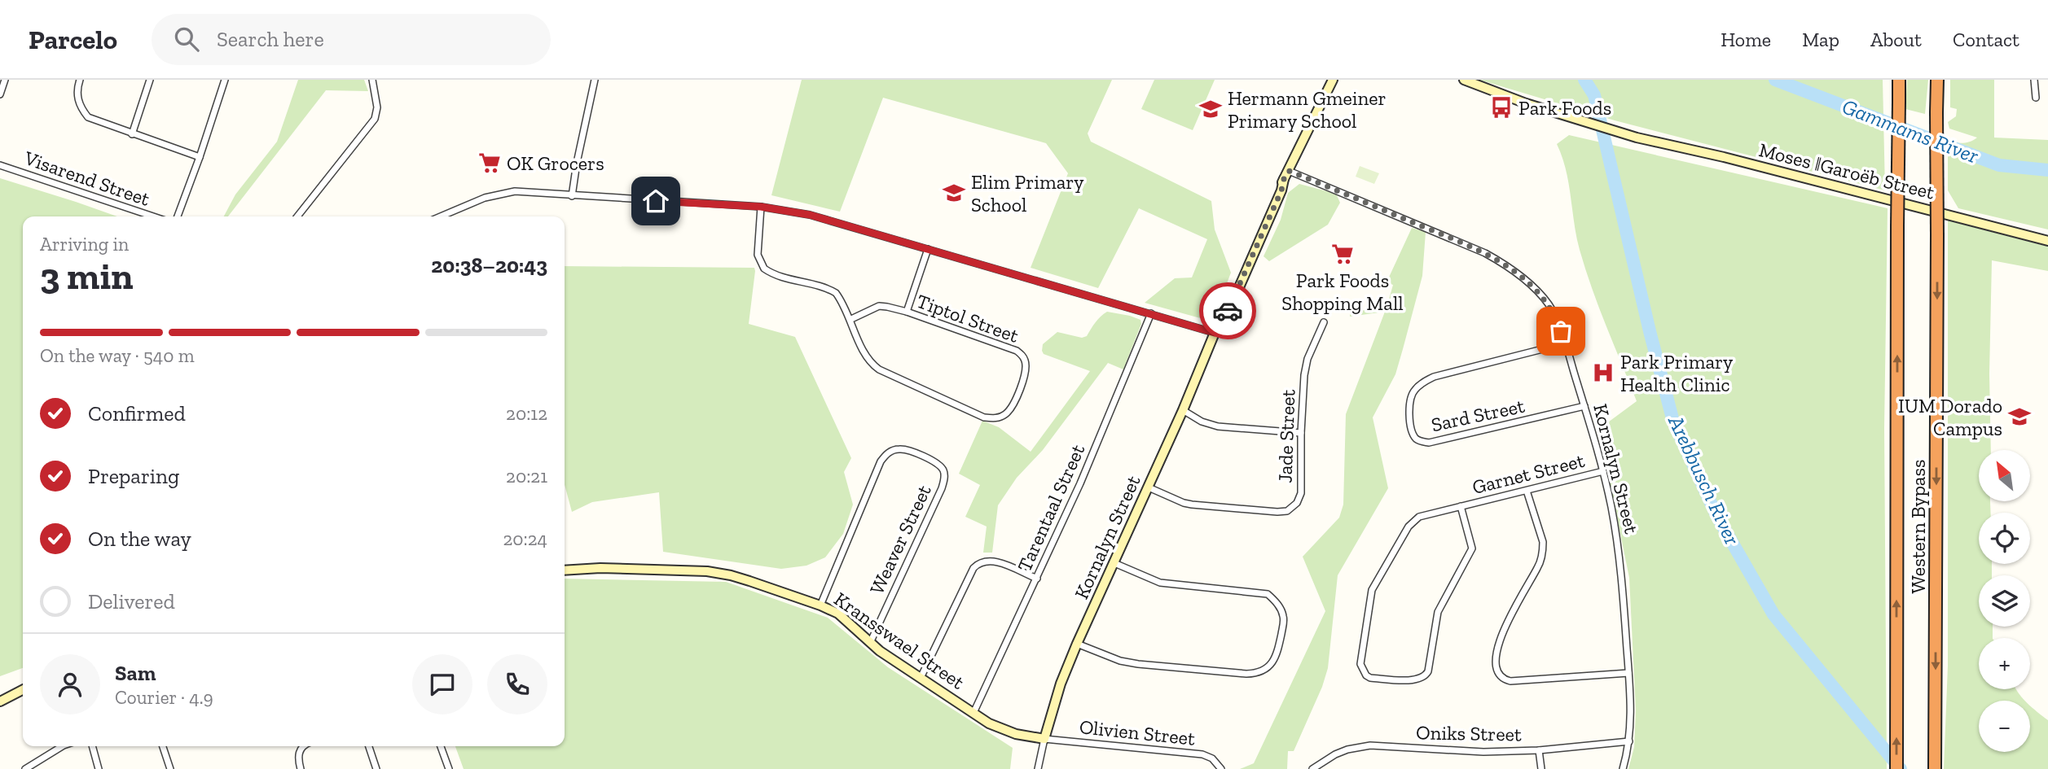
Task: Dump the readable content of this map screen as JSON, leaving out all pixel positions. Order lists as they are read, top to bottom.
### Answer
{
  "streets": {
    "highway": ["Western Bypass"],
    "street": [
      "Moses ǁGaroëb Street",
      "Visarend Street",
      "Tiptol Street",
      "Sard Street",
      "Jade Street",
      "Kornalyn Street",
      "Garnet Street",
      "Tarentaal Street",
      "Weaver Street",
      "Kransswael Street",
      "Olivien Street",
      "Oniks Street"
    ]
  },
  "crossings": [
    ["Sard Street", "Kornalyn Street"],
    ["Jade Street", "Kornalyn Street"],
    ["Kornalyn Street", "Garnet Street"],
    ["Kornalyn Street", "Kransswael Street"],
    ["Kornalyn Street", "Olivien Street"],
    ["Kornalyn Street", "Oniks Street"],
    ["Tarentaal Street", "Kransswael Street"],
    ["Weaver Street", "Kransswael Street"],
    ["Kransswael Street", "Olivien Street"]
  ],
  "water": ["Gammams River", "Arebbusch River"],
  "places": {
    "bus stop": ["Park Foods"],
    "school or university": ["Hermann Gmeiner Primary School", "Elim Primary School", "IUM Dorado Campus"],
    "supermarket": ["OK Grocers", "Park Foods Shopping Mall"],
    "hospital": ["Park Primary Health Clinic"]
  },
  "north": "top left",
  "page": {
    "header": "Parcelo",
    "search": "Search here",
    "nav": [
      "Home",
      "Map",
      "About",
      "Contact"
    ],
    "heading": ["3 min", "Arriving in", "20:38–20:43"],
    "panel": ["Sam", "Courier · 4.9"],
    "bar": "On the way · 540 m",
    "list": [
      ["Confirmed", "20:12"],
      ["Preparing", "20:21"],
      ["On the way", "20:24"],
      "Delivered"
    ],
    "map_buttons": ["+", "−"]
  }
}
